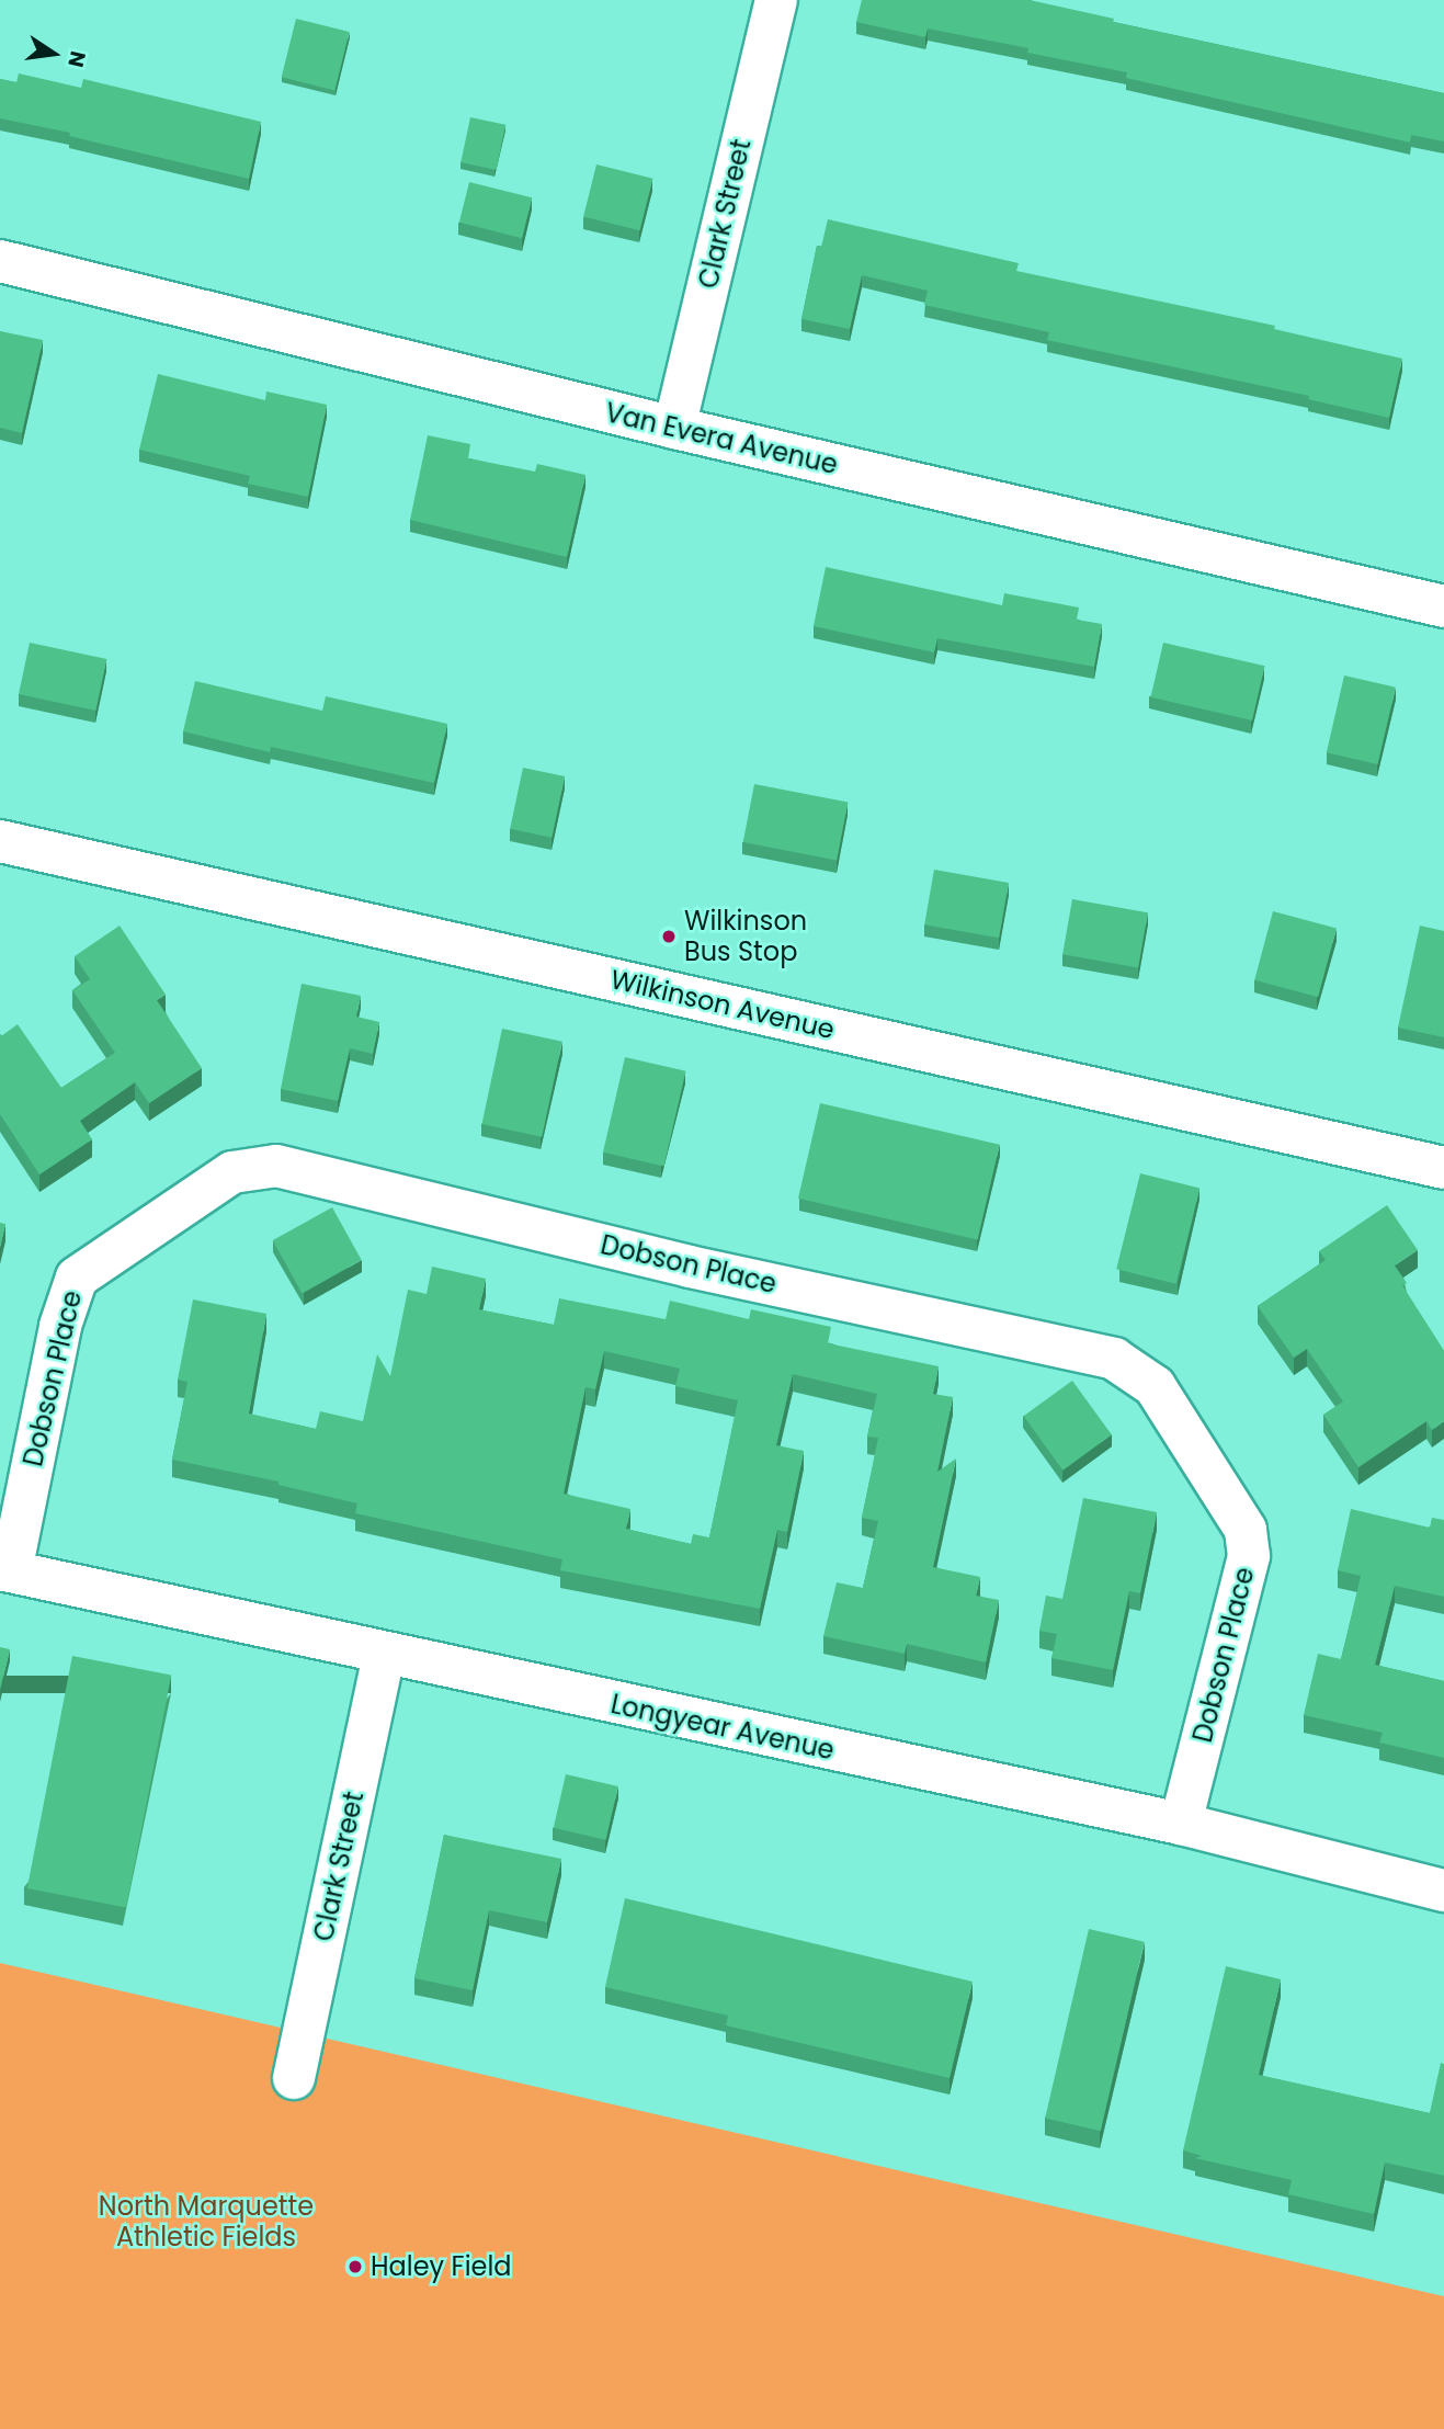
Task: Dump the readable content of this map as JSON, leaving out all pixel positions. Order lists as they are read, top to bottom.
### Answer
{
  "streets": {
    "street": [
      "Clark Street",
      "Van Evera Avenue",
      "Wilkinson Avenue",
      "Dobson Place",
      "Longyear Avenue"
    ]
  },
  "crossings": [
    ["Clark Street", "Van Evera Avenue"],
    ["Clark Street", "Longyear Avenue"],
    ["Dobson Place", "Longyear Avenue"]
  ],
  "parks": ["North Marquette Athletic Fields"],
  "places": ["Wilkinson Bus Stop", "Haley Field"],
  "north": "right"
}
